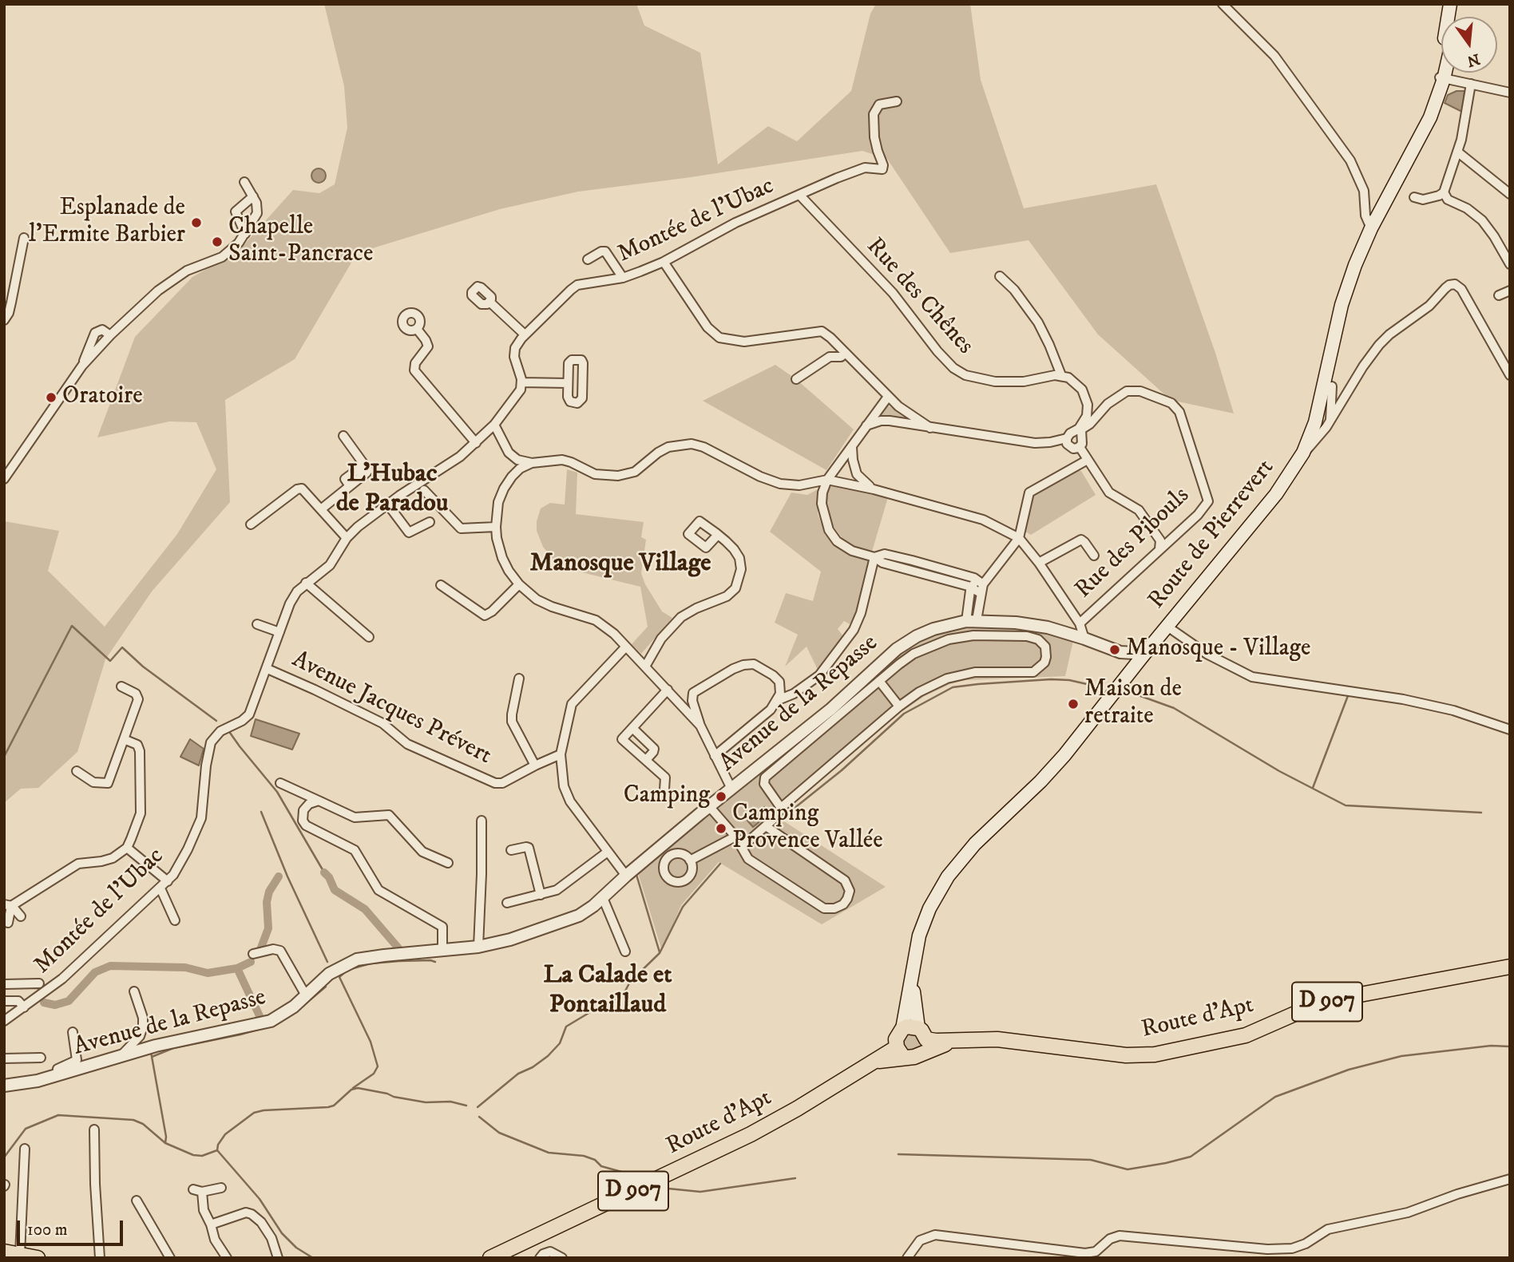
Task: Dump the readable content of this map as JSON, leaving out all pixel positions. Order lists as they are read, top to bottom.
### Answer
{
  "streets": {
    "main road": ["Route de Pierrevert", "D 907", "Route d'Apt"],
    "street": [
      "Montée de l'Ubac",
      "Rue des Chênes",
      "Rue des Pibouls",
      "Avenue de la Repasse",
      "Avenue Jacques Prévert"
    ]
  },
  "crossings": [
    ["Montée de l'Ubac", "Rue des Chênes"],
    ["Montée de l'Ubac", "Avenue Jacques Prévert"],
    ["Route de Pierrevert", "Avenue de la Repasse"],
    ["Route de Pierrevert", "Route d'Apt"]
  ],
  "districts": ["L'Hubac de Paradou", "Manosque Village", "La Calade et Pontaillaud"],
  "places": [
    "Esplanade de l'Ermite Barbier",
    "Chapelle Saint-Pancrace",
    "Oratoire",
    "Manosque - Village",
    "Maison de retraite",
    "Camping",
    "Camping Provence Vallée"
  ],
  "scale_bar": "100 m",
  "north": "bottom"
}
